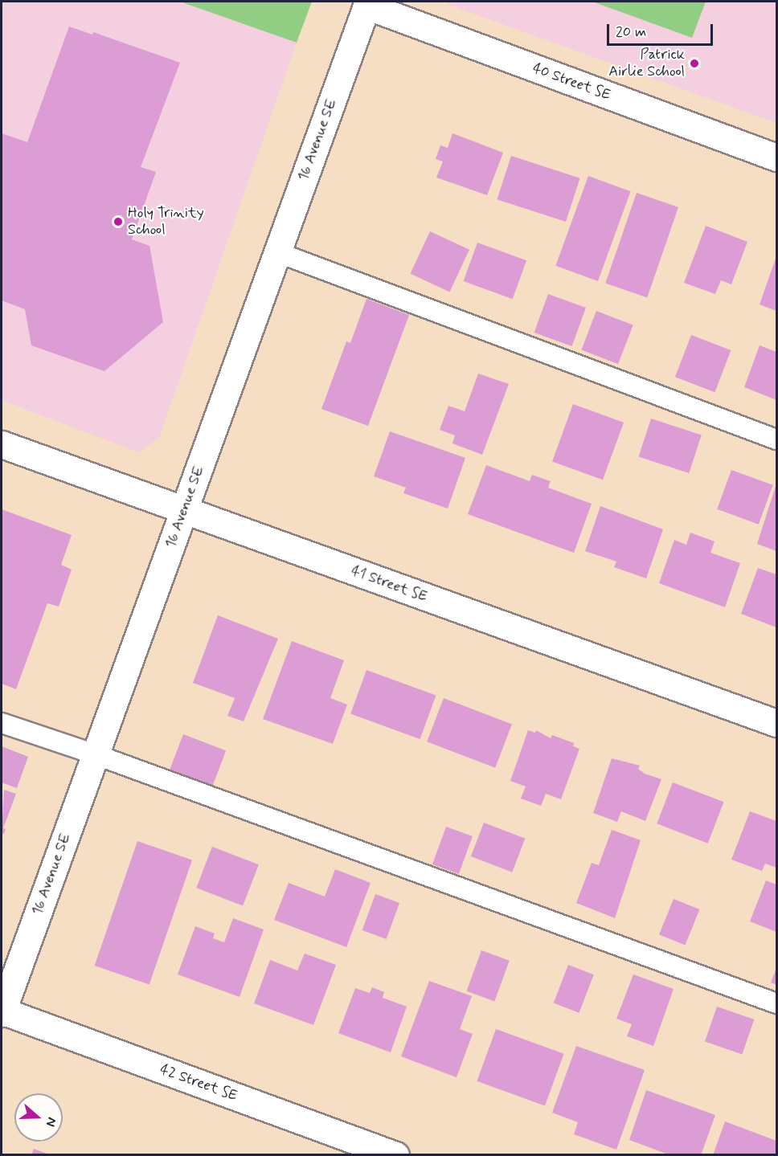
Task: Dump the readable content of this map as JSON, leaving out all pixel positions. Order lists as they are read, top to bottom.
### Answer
{
  "streets": {
    "street": [
      "40 Street SE",
      "16 Avenue SE",
      "41 Street SE",
      "42 Street SE"
    ]
  },
  "crossings": [
    ["40 Street SE", "16 Avenue SE"],
    ["16 Avenue SE", "41 Street SE"],
    ["16 Avenue SE", "42 Street SE"]
  ],
  "places": ["Patrick Airlie School", "Holy Trinity School"],
  "scale_bar": "20 m",
  "north": "right"
}
